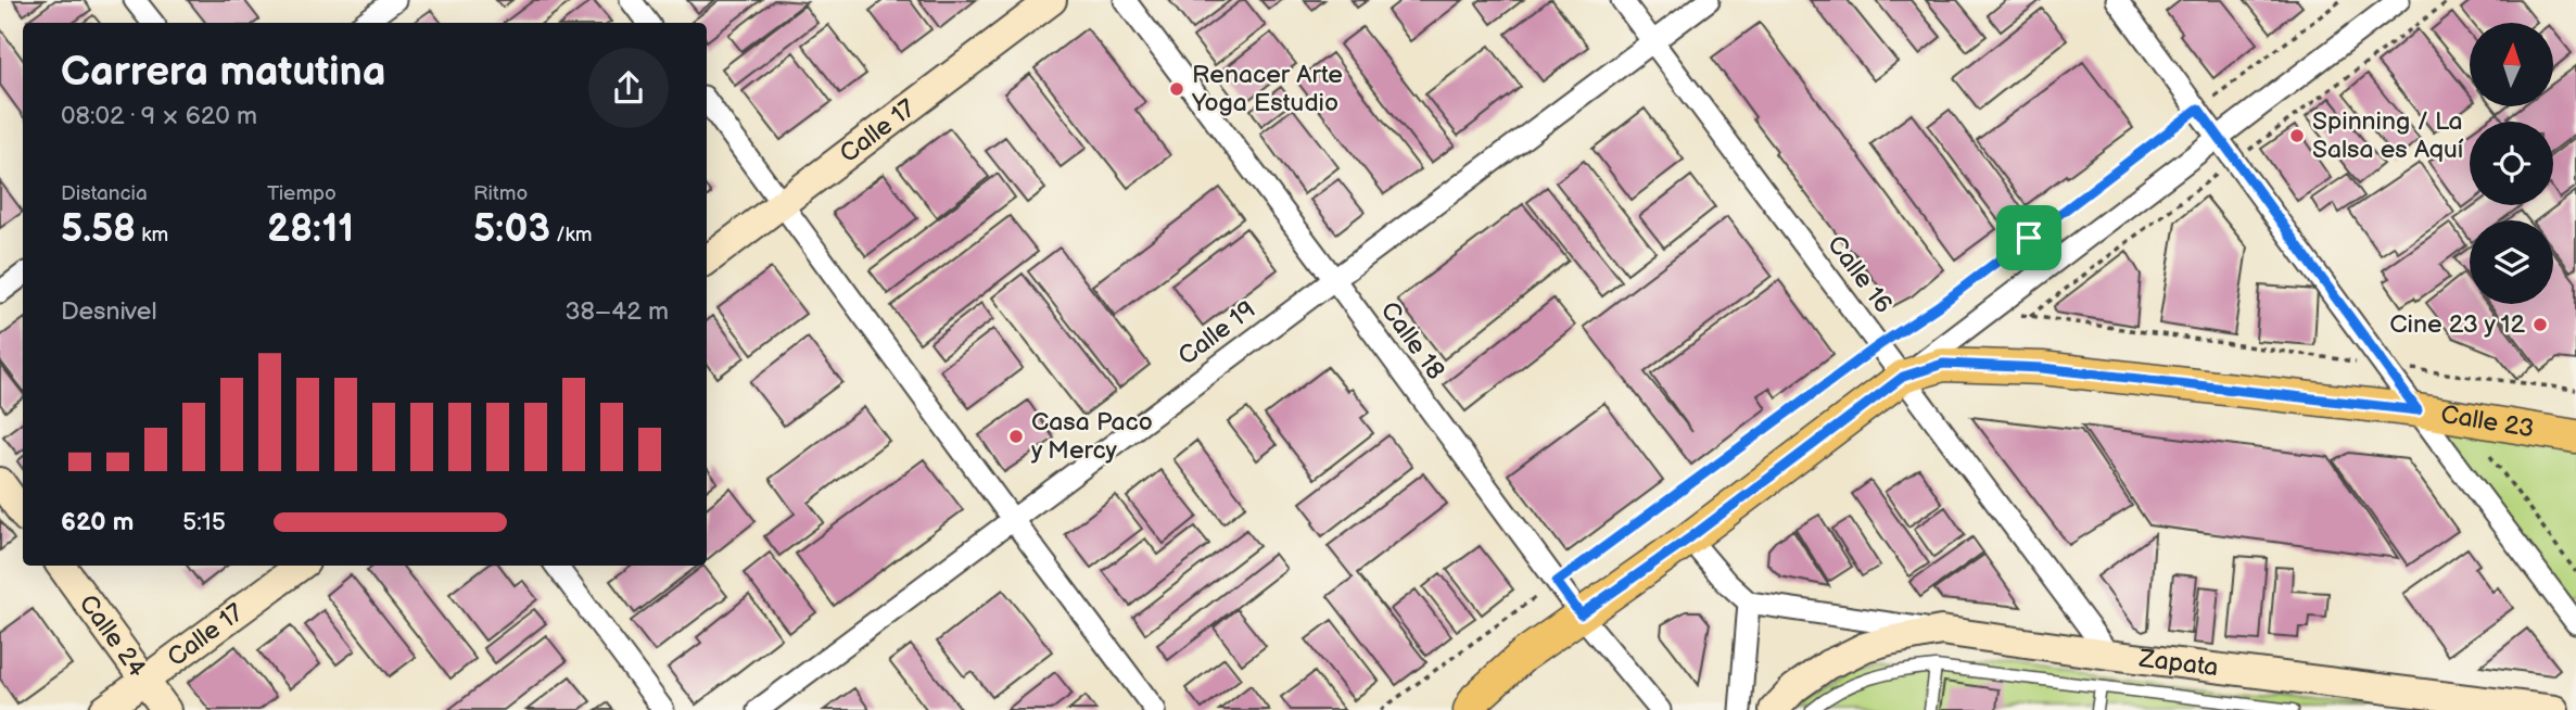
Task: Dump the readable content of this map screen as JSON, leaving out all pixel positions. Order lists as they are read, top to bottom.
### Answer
{
  "streets": {
    "main road": ["Calle 23"],
    "street": [
      "Calle 17",
      "Calle 16",
      "Calle 19",
      "Calle 18",
      "Calle 24",
      "Zapata"
    ]
  },
  "crossings": [
    ["Calle 17", "Calle 24"],
    ["Calle 16", "Calle 19"],
    ["Calle 16", "Calle 23"],
    ["Calle 16", "Zapata"],
    ["Calle 19", "Calle 18"],
    ["Calle 18", "Calle 23"]
  ],
  "places": [
    "Renacer Arte Yoga Estudio",
    "Spinning / La Salsa es Aquí",
    "Cine 23 y 12",
    "Casa Paco y Mercy"
  ],
  "north": "top",
  "page": {
    "heading": ["Carrera matutina", "08:02 · 9 × 620 m"],
    "stats": [
      ["Distancia", "5.58 km"],
      ["Tiempo", "28:11"],
      ["Ritmo", "5:03 /km"]
    ],
    "chart": ["Desnivel", "38–42 m"],
    "list": [
      {
        "name": "620 m",
        "note": "5:15"
      }
    ]
  }
}
